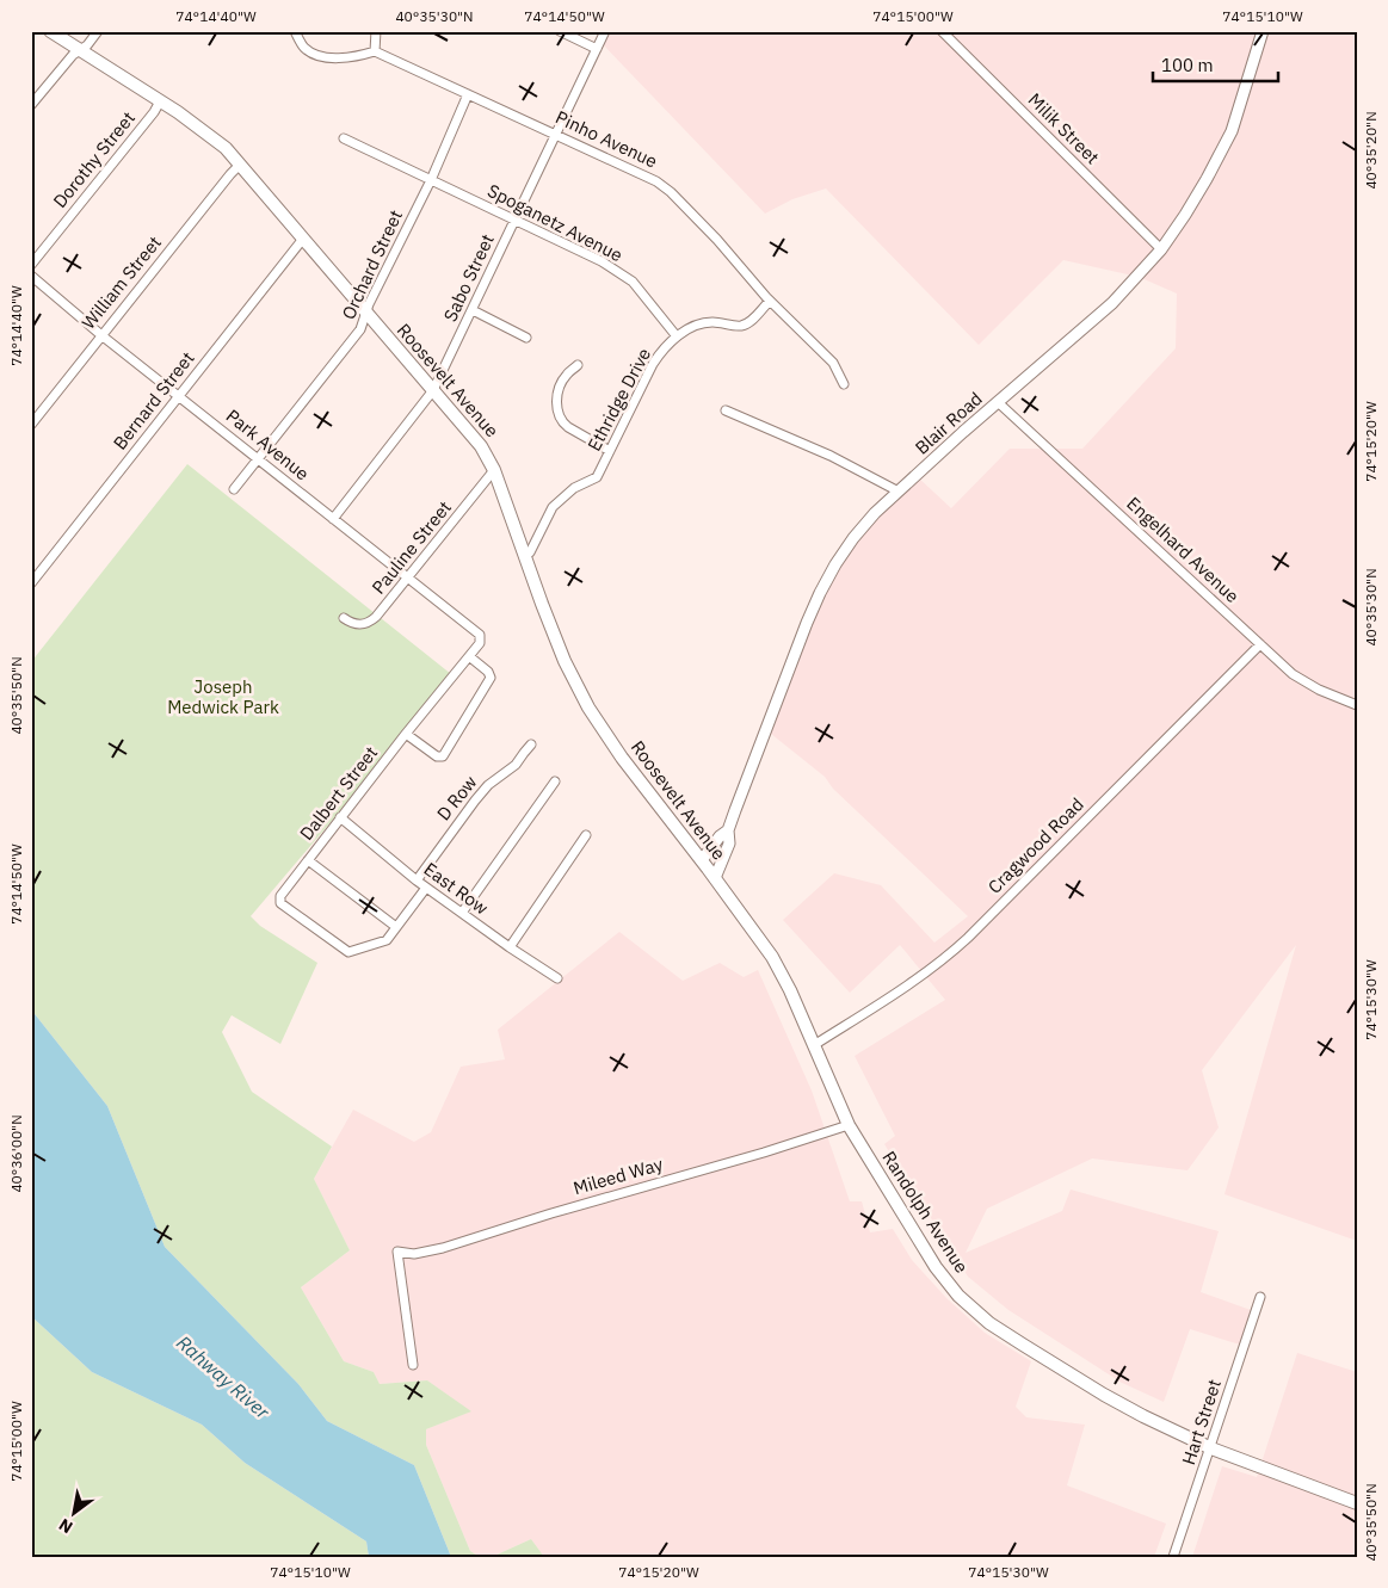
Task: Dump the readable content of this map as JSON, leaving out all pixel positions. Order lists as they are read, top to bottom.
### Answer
{
  "streets": {
    "main road": ["Roosevelt Avenue", "Randolph Avenue"],
    "street": [
      "Milik Street",
      "Pinho Avenue",
      "Dorothy Street",
      "Spoganetz Avenue",
      "Orchard Street",
      "Sabo Street",
      "William Street",
      "Ethridge Drive",
      "Bernard Street",
      "Blair Road",
      "Park Avenue",
      "Pauline Street",
      "Engelhard Avenue",
      "Dalbert Street",
      "D Row",
      "Cragwood Road",
      "East Row",
      "Mileed Way",
      "Hart Street"
    ]
  },
  "crossings": [
    ["Milik Street", "Blair Road"],
    ["Pinho Avenue", "Orchard Street"],
    ["Pinho Avenue", "Sabo Street"],
    ["Pinho Avenue", "Ethridge Drive"],
    ["Dorothy Street", "Roosevelt Avenue"],
    ["Spoganetz Avenue", "Orchard Street"],
    ["Spoganetz Avenue", "Sabo Street"],
    ["Spoganetz Avenue", "Ethridge Drive"],
    ["Orchard Street", "Roosevelt Avenue"],
    ["Orchard Street", "Park Avenue"],
    ["Sabo Street", "Roosevelt Avenue"],
    ["Sabo Street", "Park Avenue"],
    ["William Street", "Roosevelt Avenue"],
    ["William Street", "Park Avenue"],
    ["Roosevelt Avenue", "Ethridge Drive"],
    ["Roosevelt Avenue", "Bernard Street"],
    ["Roosevelt Avenue", "Blair Road"],
    ["Roosevelt Avenue", "Pauline Street"],
    ["Roosevelt Avenue", "Randolph Avenue"],
    ["Bernard Street", "Park Avenue"],
    ["Blair Road", "Engelhard Avenue"],
    ["Blair Road", "Randolph Avenue"],
    ["Park Avenue", "Pauline Street"],
    ["Park Avenue", "Dalbert Street"],
    ["Engelhard Avenue", "Cragwood Road"],
    ["Dalbert Street", "East Row"],
    ["D Row", "East Row"],
    ["Cragwood Road", "Randolph Avenue"],
    ["Mileed Way", "Randolph Avenue"],
    ["Randolph Avenue", "Hart Street"]
  ],
  "water": ["Rahway River"],
  "parks": ["Joseph Medwick Park"],
  "scale_bar": "100 m",
  "north": "bottom left",
  "coordinates": [
    "74°14'40\"W",
    "40°35'30\"N",
    "74°14'50\"W",
    "74°15'00\"W",
    "74°15'10\"W",
    "40°35'20\"N",
    "74°15'20\"W",
    "40°35'50\"N",
    "74°15'30\"W",
    "40°36'00\"N"
  ]
}
